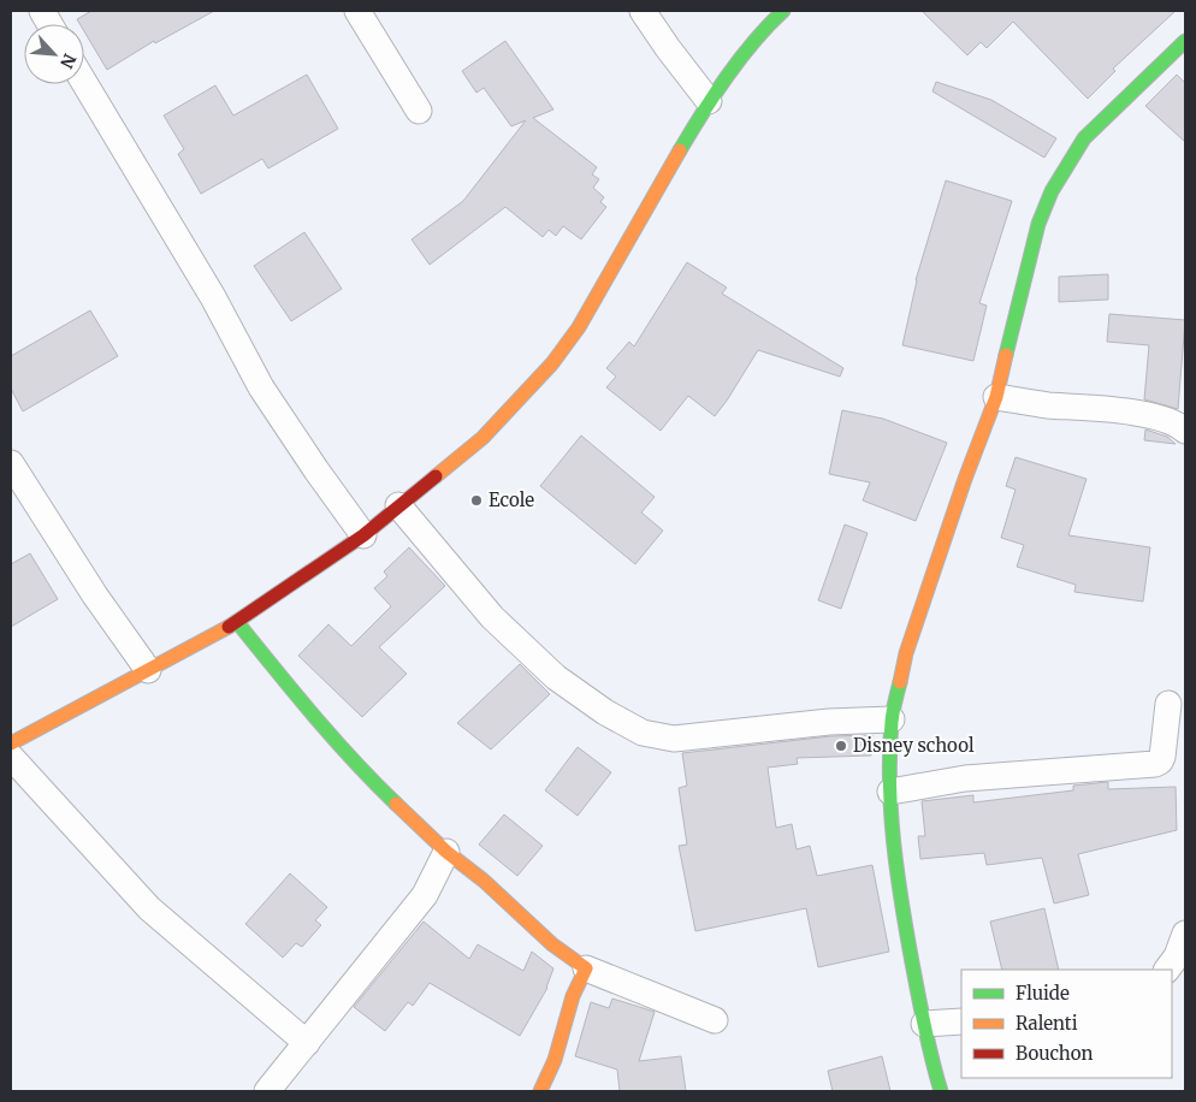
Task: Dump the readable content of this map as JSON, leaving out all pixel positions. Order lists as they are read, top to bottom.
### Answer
{
  "places": ["Ecole", "Disney school"],
  "legend": ["Fluide", "Ralenti", "Bouchon"],
  "north": "bottom right"
}
